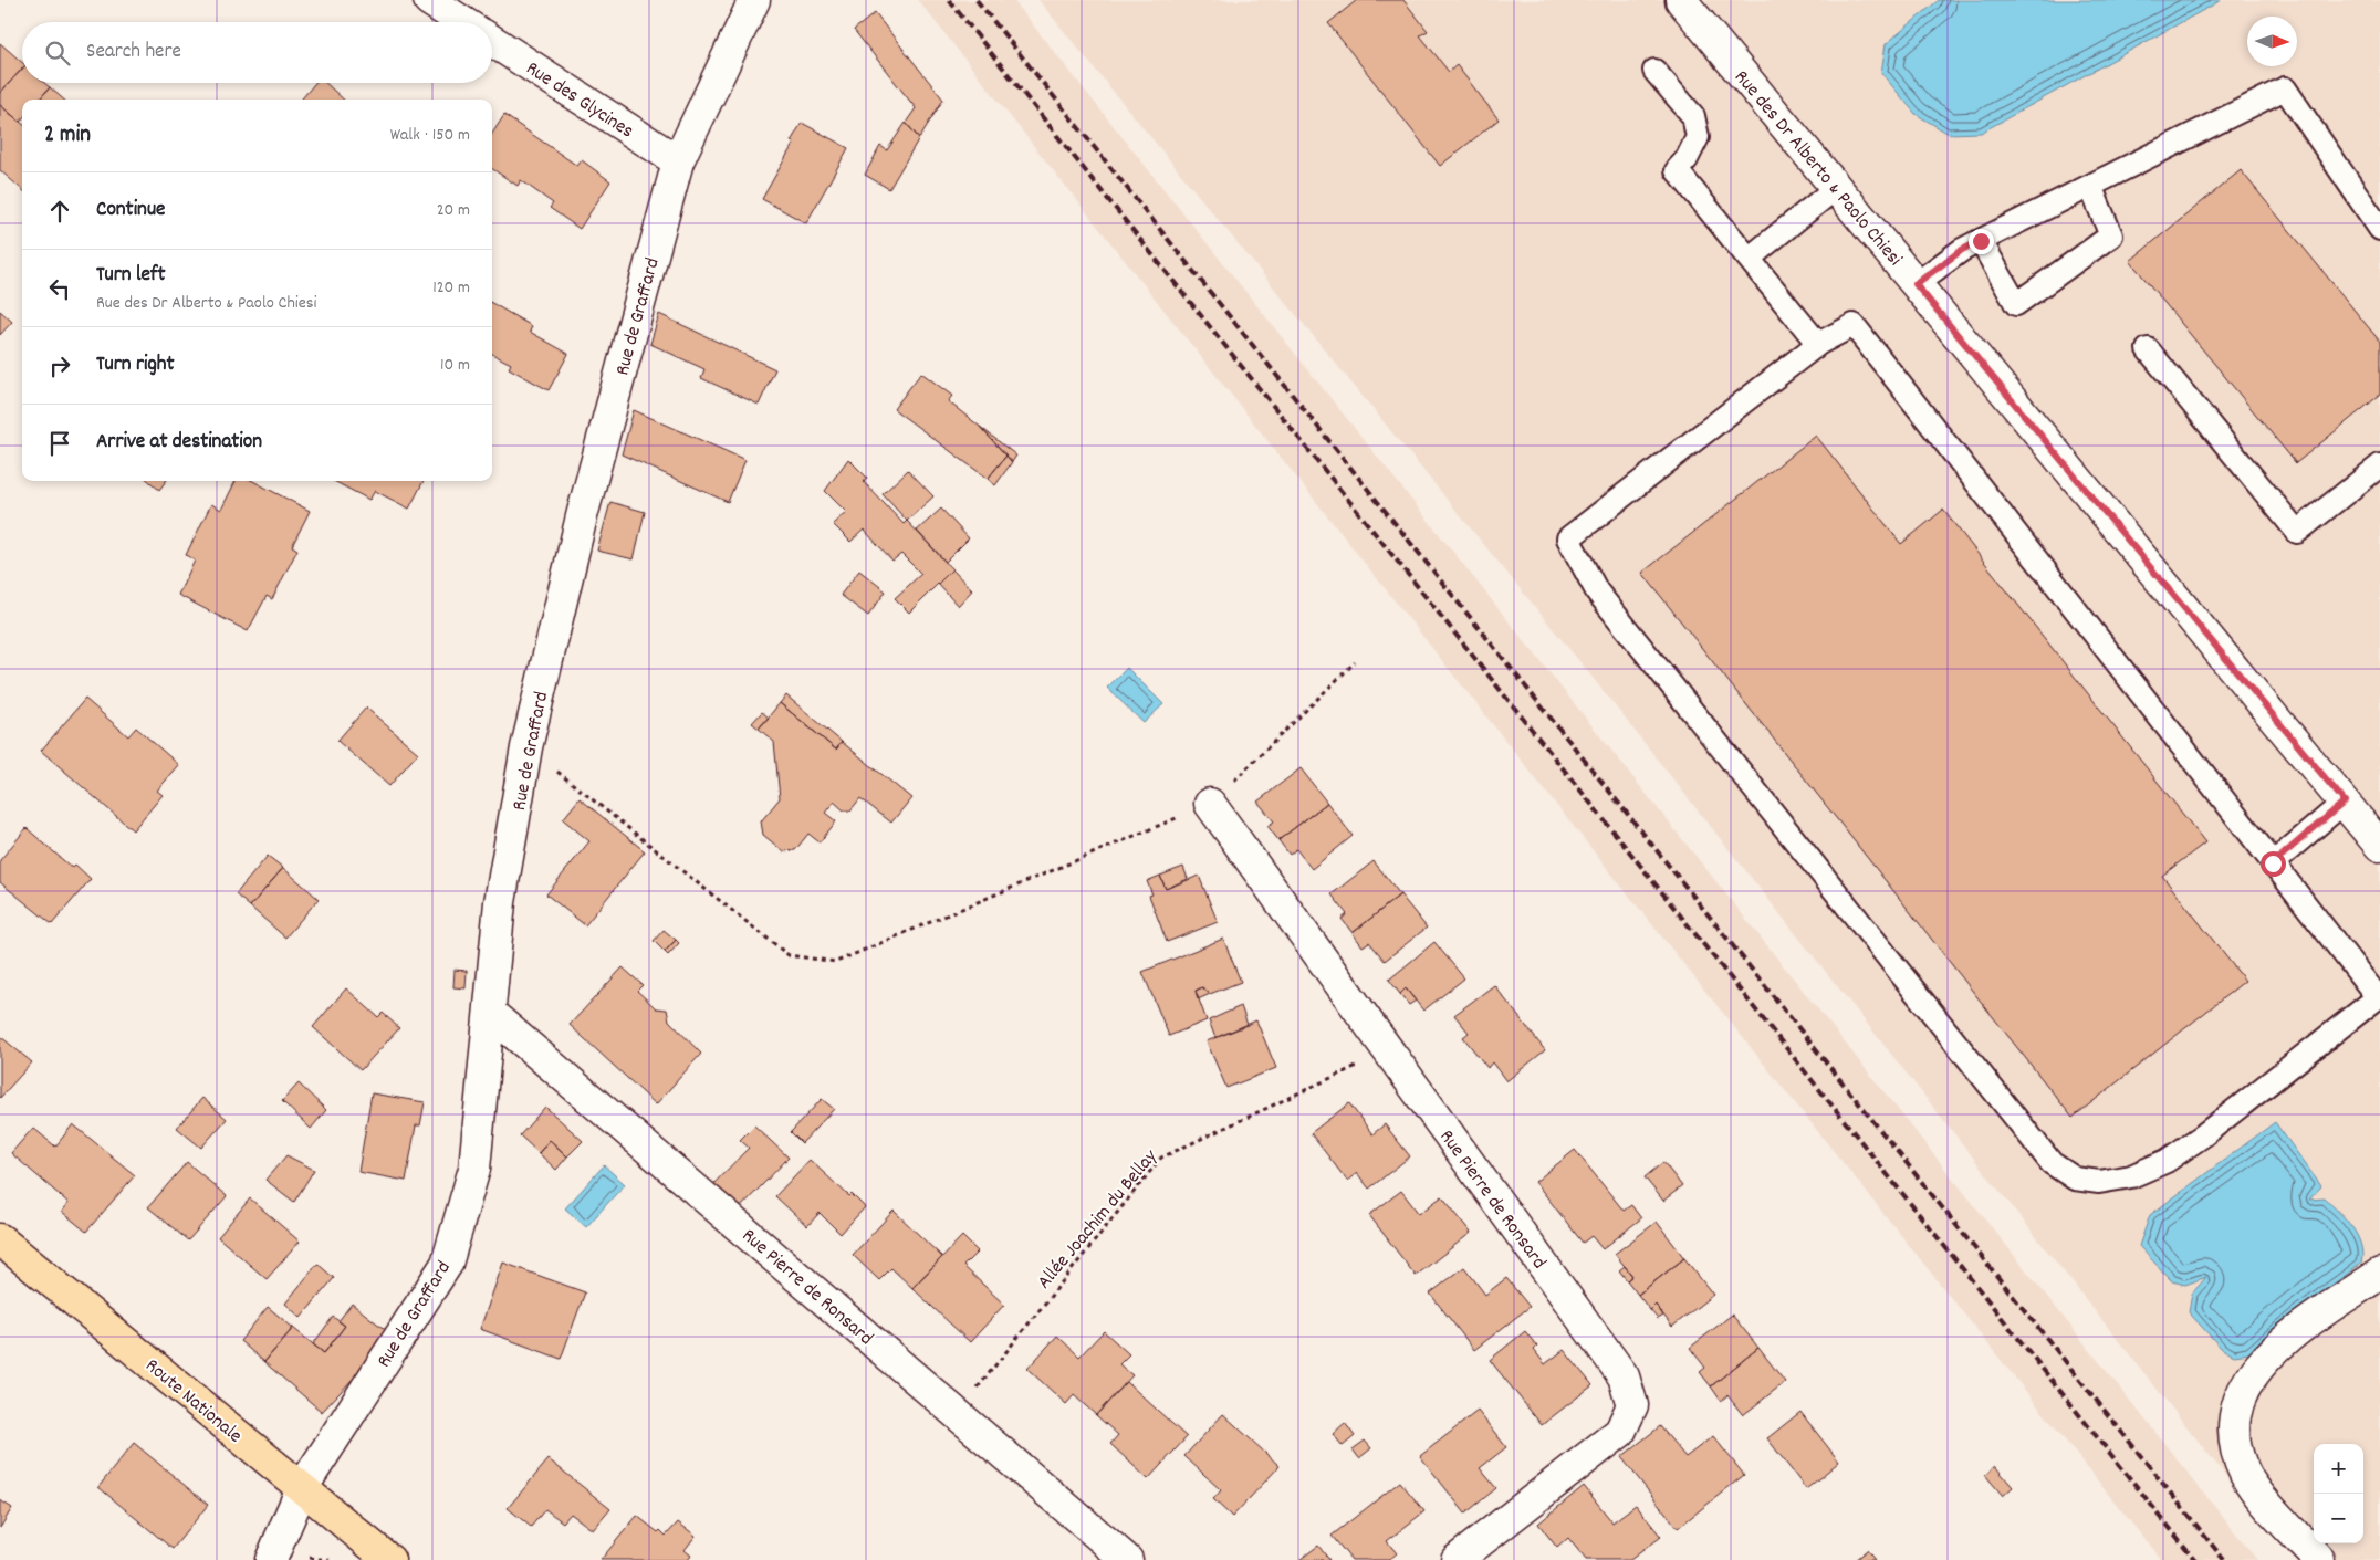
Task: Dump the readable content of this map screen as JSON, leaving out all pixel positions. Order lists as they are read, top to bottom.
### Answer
{
  "streets": {
    "main road": ["Route Nationale"],
    "street": [
      "Rue des Glycines",
      "Rue des Dr Alberto & Paolo Chiesi",
      "Rue de Graffard",
      "Rue Pierre de Ronsard"
    ],
    "path": ["Allée Joachim du Bellay"]
  },
  "crossings": [
    ["Rue des Glycines", "Rue de Graffard"],
    ["Rue de Graffard", "Rue Pierre de Ronsard"],
    ["Rue de Graffard", "Route Nationale"],
    ["Rue Pierre de Ronsard", "Allée Joachim du Bellay"]
  ],
  "north": "right",
  "page": {
    "search": "Search here",
    "heading": ["2 min", "Walk · 150 m"],
    "list": [
      ["Continue", "20 m"],
      ["Turn left", "Rue des Dr Alberto & Paolo Chiesi", "120 m"],
      ["Turn right", "10 m"],
      "Arrive at destination"
    ],
    "map_buttons": ["+", "−"]
  }
}
